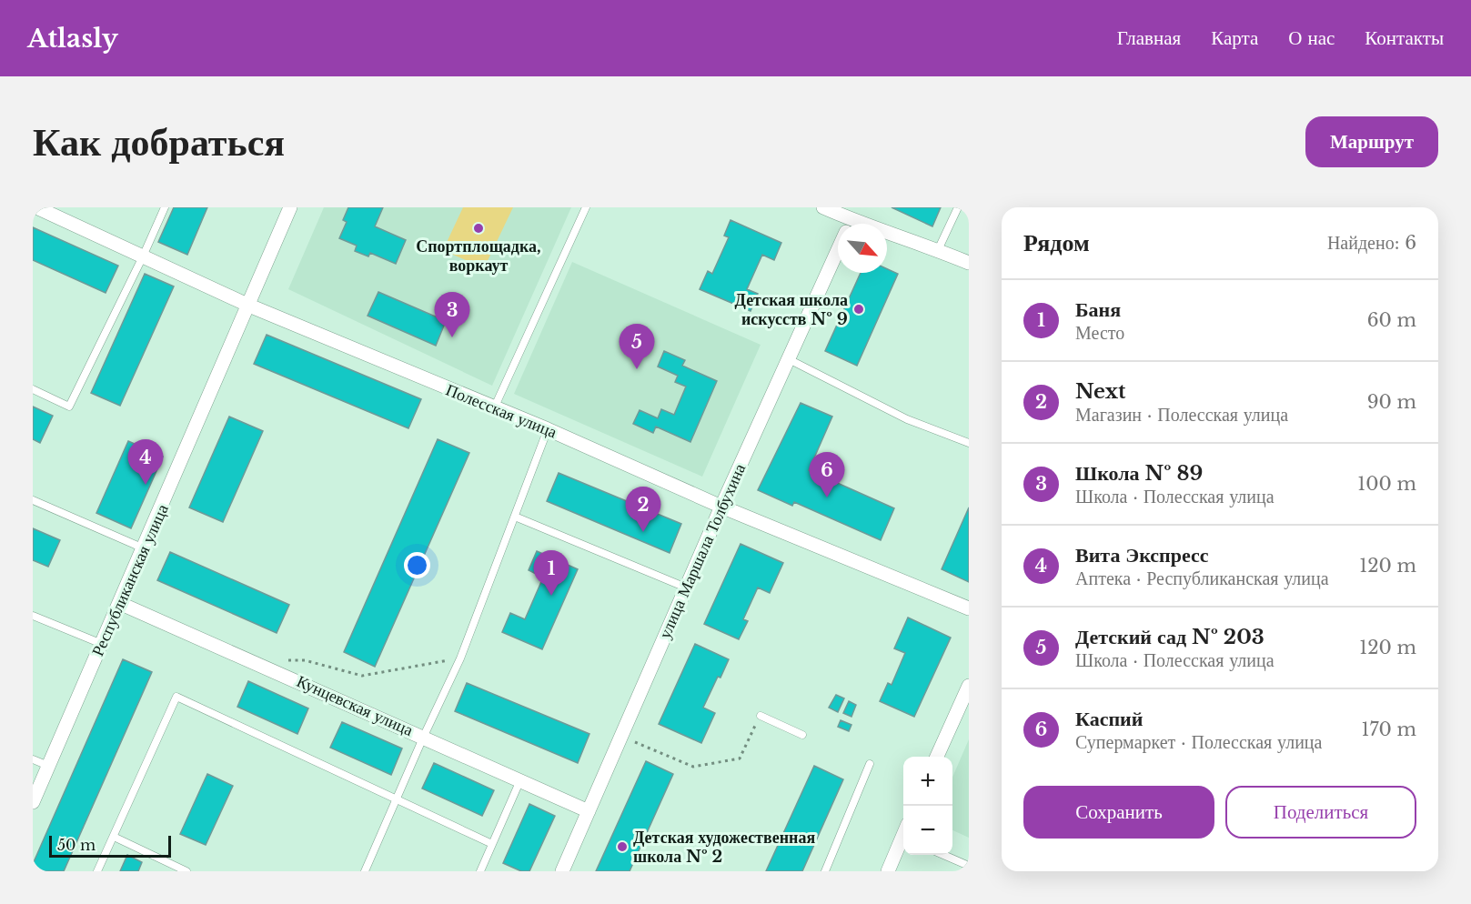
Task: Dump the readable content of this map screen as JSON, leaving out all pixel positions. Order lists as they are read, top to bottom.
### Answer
{
  "streets": {
    "street": [
      "Полесская улица",
      "улица Маршала Толбухина",
      "Республиканская улица",
      "Кунцевская улица"
    ]
  },
  "crossings": [
    ["Полесская улица", "улица Маршала Толбухина"],
    ["Полесская улица", "Республиканская улица"],
    ["улица Маршала Толбухина", "Кунцевская улица"],
    ["Республиканская улица", "Кунцевская улица"]
  ],
  "places": ["Спортплощадка, воркаут", "Детская школа искусств № 9", "Детская художественная школа № 2"],
  "scale_bar": "50 m",
  "north": "bottom right",
  "page": {
    "header": "Atlasly",
    "nav": [
      "Главная",
      "Карта",
      "О нас",
      "Контакты"
    ],
    "buttons": [
      "Маршрут",
      ["Сохранить", "Поделиться"]
    ],
    "title": "Как добраться",
    "heading": ["Рядом", "Найдено: 6"],
    "list": [
      {
        "mark": "1",
        "name": "Баня",
        "note": "Место",
        "value": "60 m"
      },
      {
        "mark": "2",
        "name": "Next",
        "note": "Магазин · Полесская улица",
        "value": "90 m"
      },
      {
        "mark": "3",
        "name": "Школа № 89",
        "note": "Школа · Полесская улица",
        "value": "100 m"
      },
      {
        "mark": "4",
        "name": "Вита Экспресс",
        "note": "Аптека · Республиканская улица",
        "value": "120 m"
      },
      {
        "mark": "5",
        "name": "Детский сад № 203",
        "note": "Школа · Полесская улица",
        "value": "120 m"
      },
      {
        "mark": "6",
        "name": "Каспий",
        "note": "Супермаркет · Полесская улица",
        "value": "170 m"
      }
    ],
    "pins": [
      "3",
      "5",
      "4",
      "6",
      "2",
      "1"
    ],
    "map_buttons": ["+", "−"],
    "scale": "50 m"
  }
}
